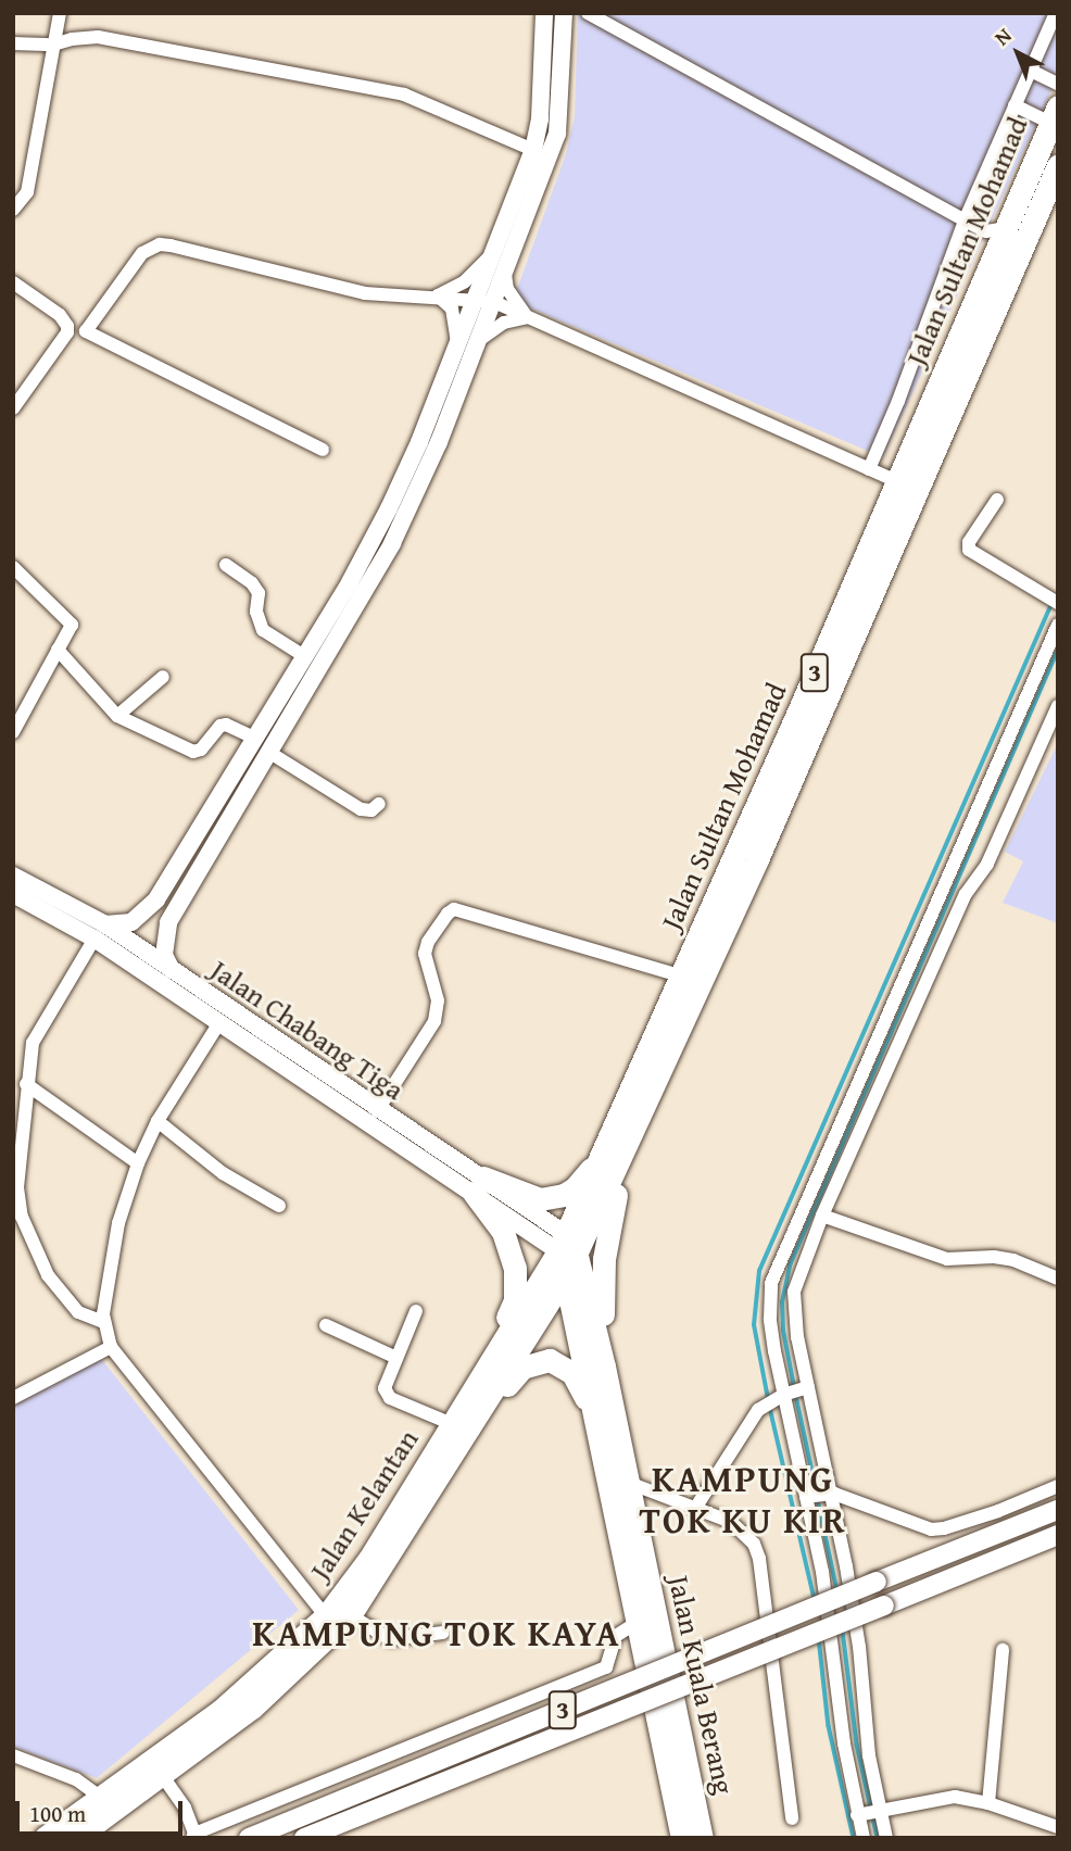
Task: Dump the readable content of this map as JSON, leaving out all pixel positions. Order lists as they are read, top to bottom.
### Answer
{
  "streets": {
    "highway": [
      "Jalan Sultan Mohamad",
      "3",
      "Jalan Kelantan",
      "Jalan Kuala Berang"
    ],
    "main road": ["Jalan Chabang Tiga"]
  },
  "crossings": [
    ["Jalan Sultan Mohamad", "Jalan Chabang Tiga"],
    ["Jalan Sultan Mohamad", "Jalan Kelantan"],
    ["Jalan Sultan Mohamad", "Jalan Kuala Berang"],
    ["Jalan Chabang Tiga", "Jalan Kelantan"],
    ["Jalan Chabang Tiga", "Jalan Kuala Berang"],
    ["Jalan Kelantan", "Jalan Kuala Berang"]
  ],
  "districts": ["KAMPUNG TOK KU KIR", "KAMPUNG TOK KAYA"],
  "scale_bar": "100 m",
  "north": "top left"
}
